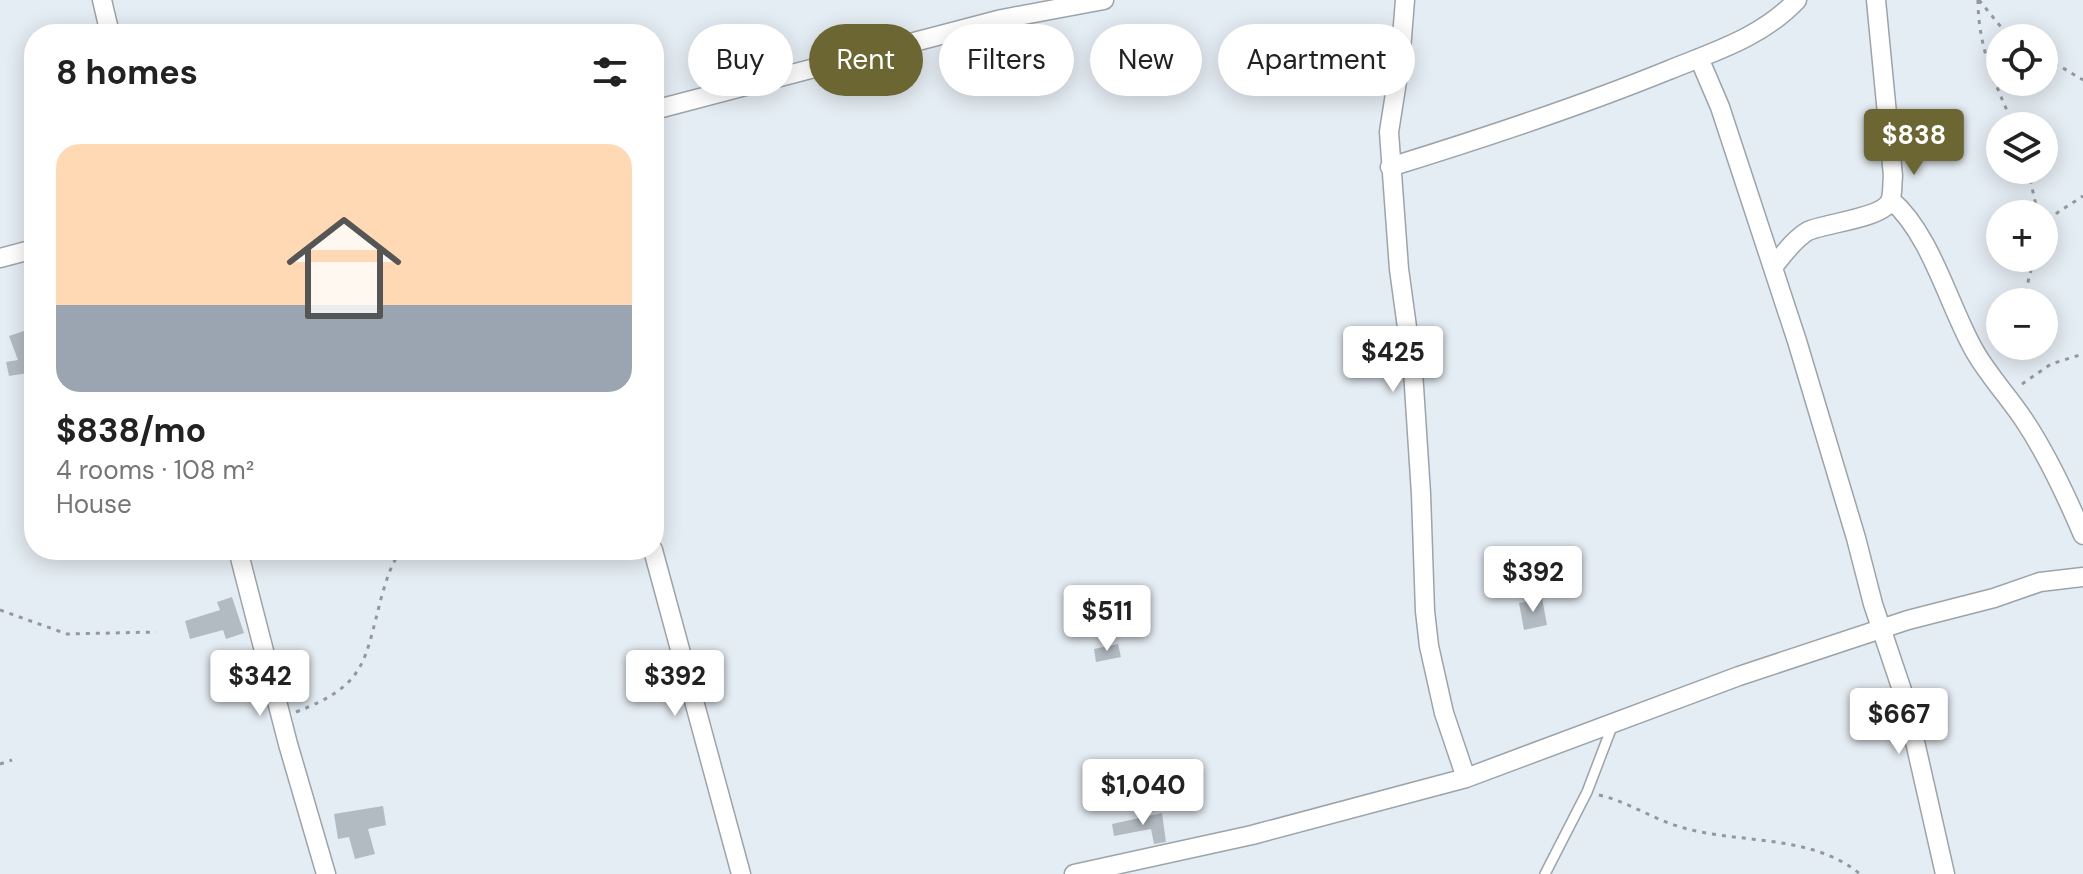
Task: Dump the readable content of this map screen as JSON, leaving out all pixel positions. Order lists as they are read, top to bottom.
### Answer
{
  "page": {
    "map_buttons": ["+", "−"],
    "chip": [
      "Buy",
      "Rent",
      "Filters",
      "New",
      "Apartment"
    ],
    "heading": "8 homes",
    "price": [
      "$838",
      "$425",
      "$392",
      "$511",
      "$342",
      "$392",
      "$667",
      "$1,040"
    ],
    "list": [
      {
        "name": "$838/mo",
        "note": "4 rooms · 108 m² · House"
      }
    ]
  }
}
